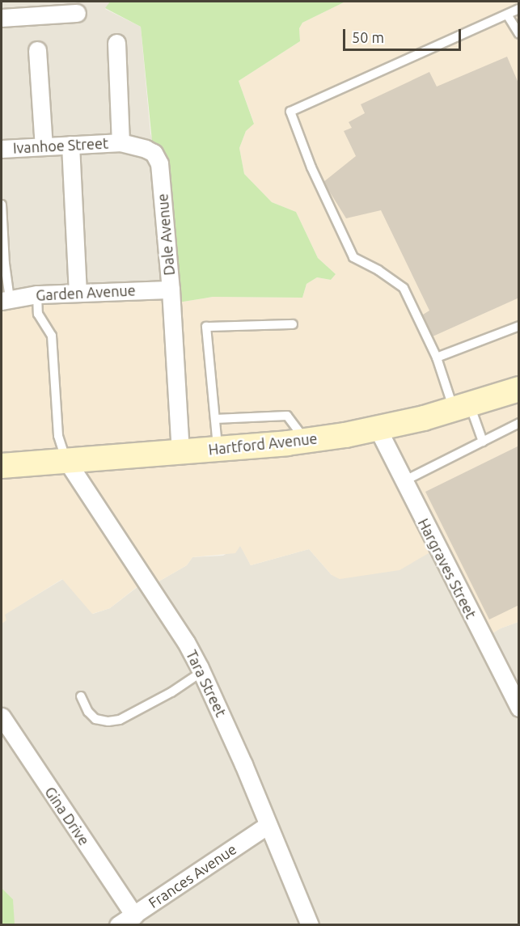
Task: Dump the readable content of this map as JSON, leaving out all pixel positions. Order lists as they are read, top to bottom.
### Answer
{
  "streets": {
    "main road": ["Hartford Avenue"],
    "street": [
      "Ivanhoe Street",
      "Dale Avenue",
      "Garden Avenue",
      "Hargraves Street",
      "Tara Street",
      "Gina Drive",
      "Frances Avenue"
    ]
  },
  "crossings": [
    ["Ivanhoe Street", "Dale Avenue"],
    ["Dale Avenue", "Garden Avenue"],
    ["Dale Avenue", "Hartford Avenue"],
    ["Hartford Avenue", "Hargraves Street"],
    ["Hartford Avenue", "Tara Street"],
    ["Tara Street", "Frances Avenue"],
    ["Gina Drive", "Frances Avenue"]
  ],
  "scale_bar": "50 m"
}
